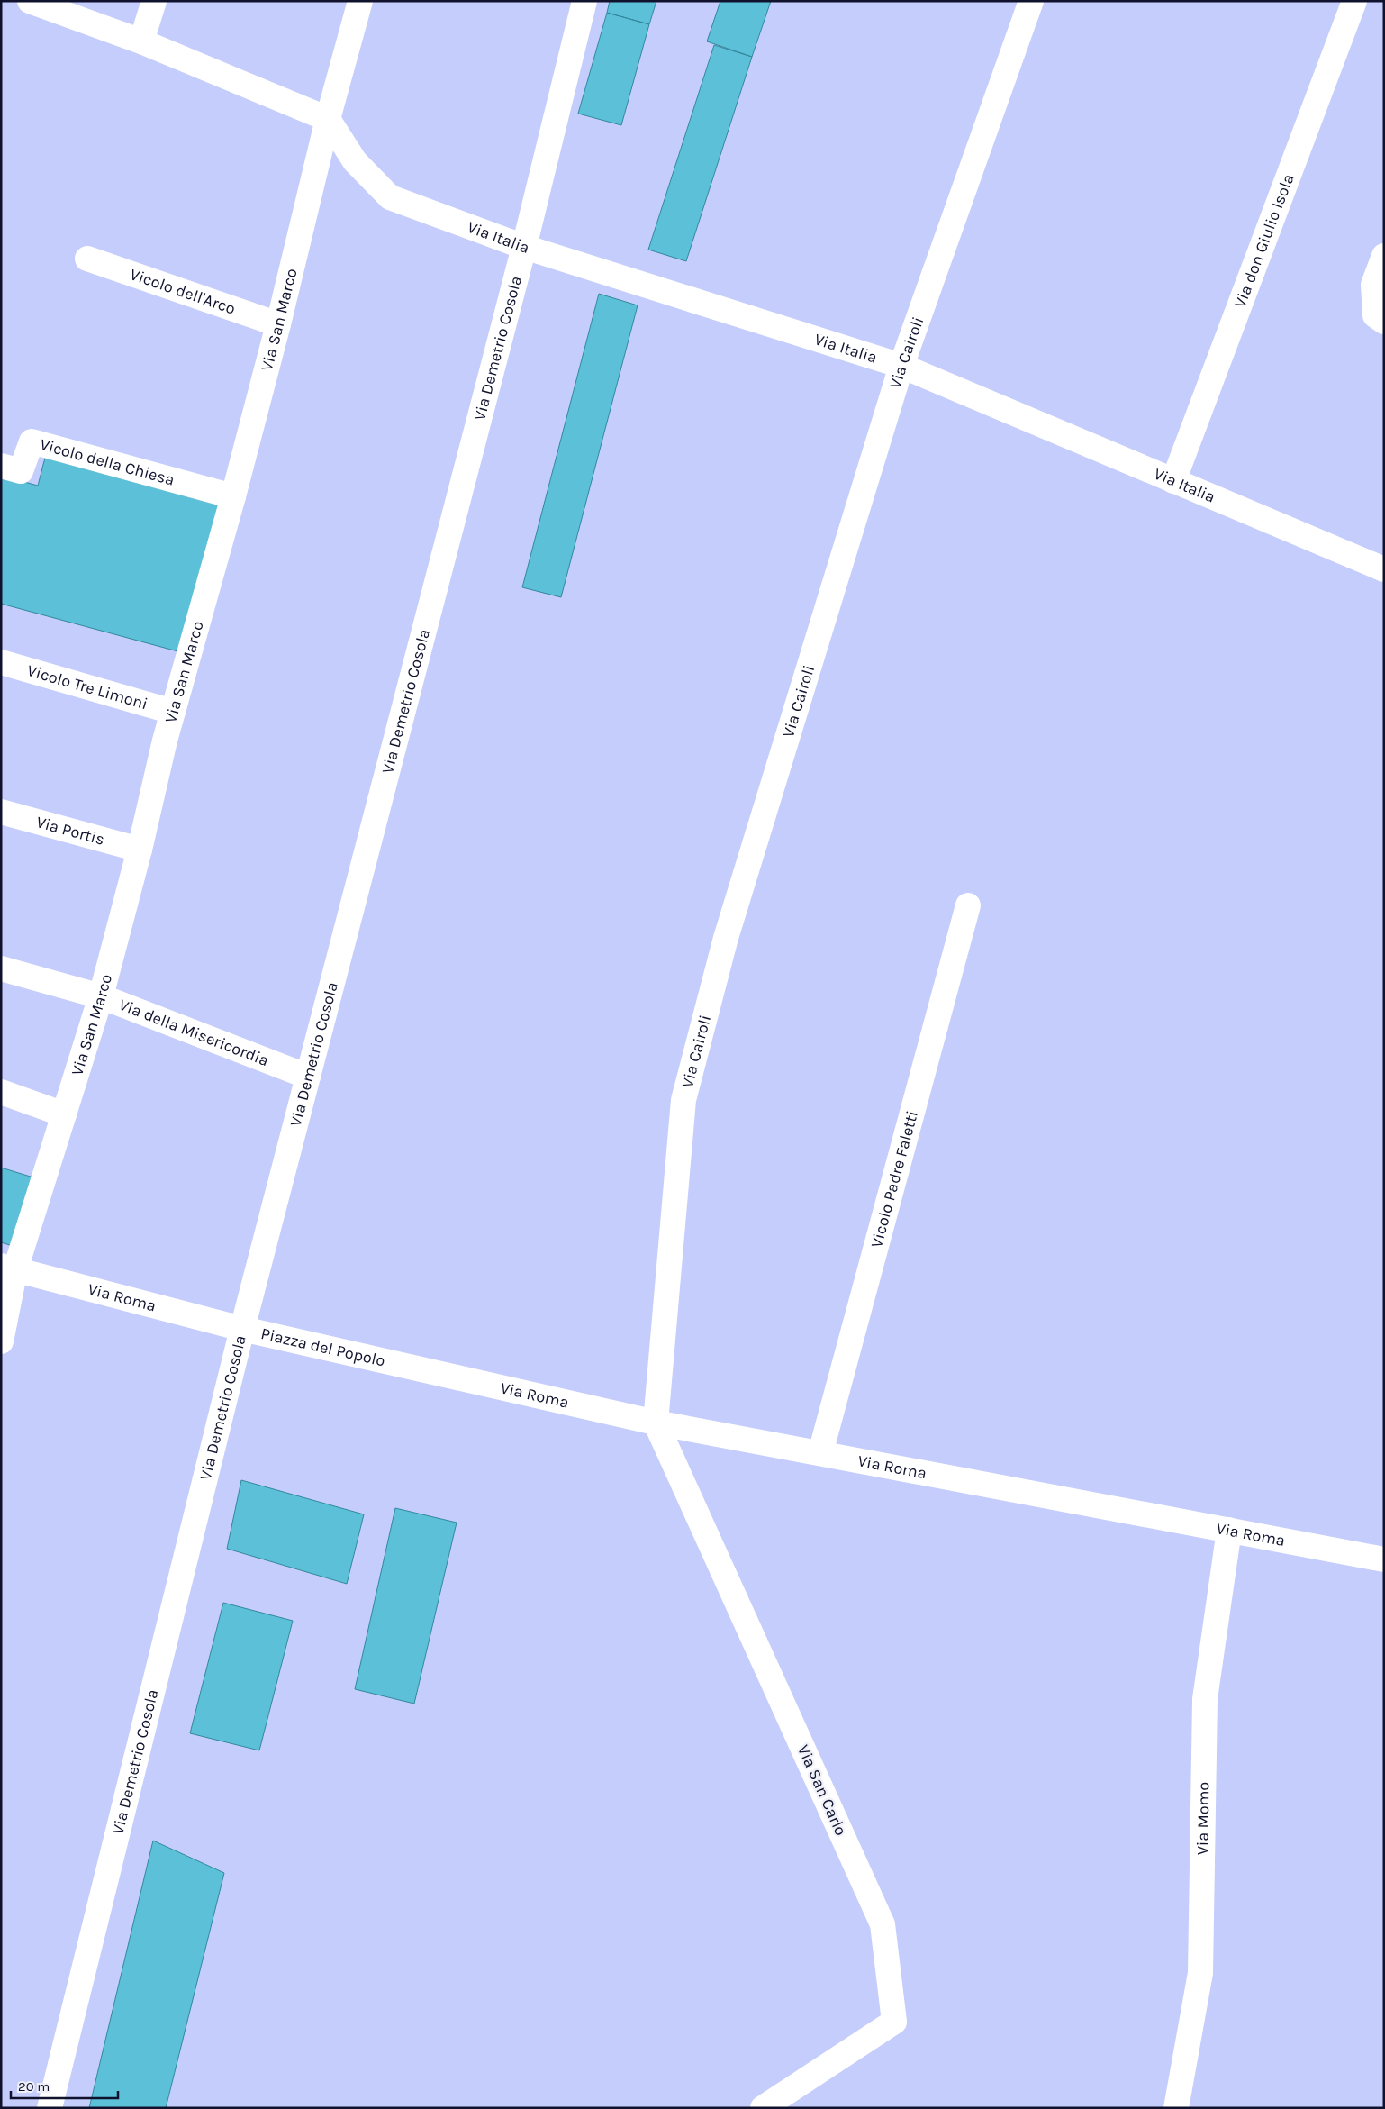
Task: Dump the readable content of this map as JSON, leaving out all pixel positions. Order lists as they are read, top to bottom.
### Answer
{
  "streets": {
    "street": [
      "Via Italia",
      "Via don Giulio Isola",
      "Vicolo dell'Arco",
      "Via San Marco",
      "Via Demetrio Cosola",
      "Via Cairoli",
      "Vicolo della Chiesa",
      "Vicolo Tre Limoni",
      "Via Portis",
      "Via della Misericordia",
      "Vicolo Padre Faletti",
      "Via Roma",
      "Piazza del Popolo",
      "Via San Carlo",
      "Via Momo"
    ]
  },
  "crossings": [
    ["Via Italia", "Via don Giulio Isola"],
    ["Via Italia", "Via San Marco"],
    ["Via Italia", "Via Demetrio Cosola"],
    ["Via Italia", "Via Cairoli"],
    ["Vicolo dell'Arco", "Via San Marco"],
    ["Via San Marco", "Vicolo della Chiesa"],
    ["Via San Marco", "Vicolo Tre Limoni"],
    ["Via San Marco", "Via Portis"],
    ["Via San Marco", "Via della Misericordia"],
    ["Via San Marco", "Via Roma"],
    ["Via Demetrio Cosola", "Via della Misericordia"],
    ["Via Demetrio Cosola", "Via Roma"],
    ["Via Demetrio Cosola", "Piazza del Popolo"],
    ["Via Cairoli", "Via Roma"],
    ["Via Cairoli", "Via San Carlo"],
    ["Vicolo Padre Faletti", "Via Roma"],
    ["Via Roma", "Piazza del Popolo"],
    ["Via Roma", "Via San Carlo"],
    ["Via Roma", "Via Momo"]
  ],
  "scale_bar": "20 m"
}
